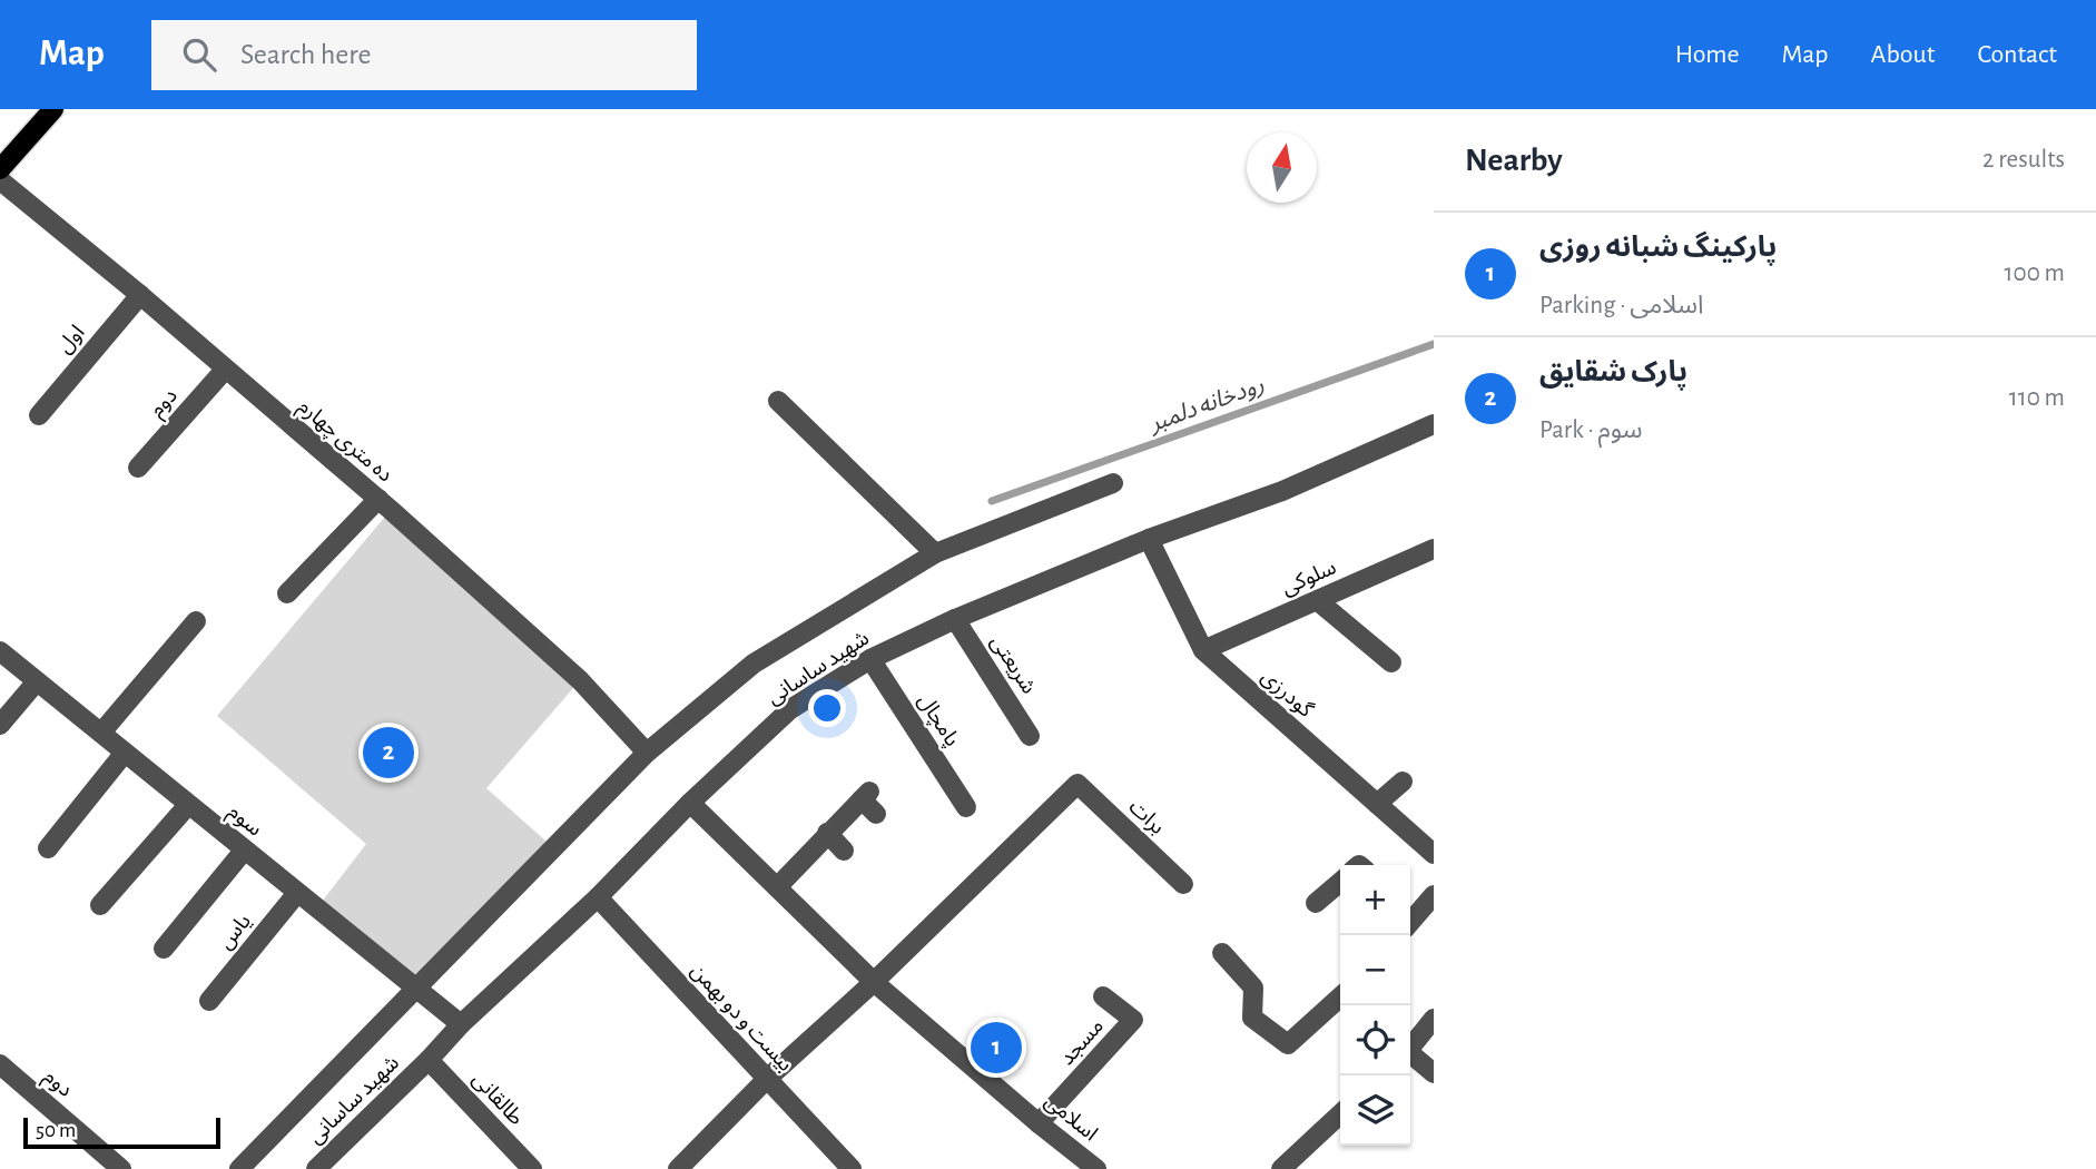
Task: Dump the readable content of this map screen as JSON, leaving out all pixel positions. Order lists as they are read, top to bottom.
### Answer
{
  "streets": {
    "street": [
      "اول",
      "دوم",
      "ده متری چهارم",
      "سلوکی",
      "شریعتی",
      "شهید ساسانی",
      "گودرزی",
      "پامچال",
      "برات",
      "سوم",
      "یاس",
      "بیست و دو بهمن",
      "مسجد",
      "طالقانی",
      "اسلامی"
    ]
  },
  "crossings": [
    ["اول", "ده متری چهارم"],
    ["دوم", "ده متری چهارم"],
    ["ده متری چهارم", "شهید ساسانی"],
    ["سلوکی", "گودرزی"],
    ["شریعتی", "شهید ساسانی"],
    ["شهید ساسانی", "گودرزی"],
    ["شهید ساسانی", "پامچال"],
    ["شهید ساسانی", "سوم"],
    ["شهید ساسانی", "بیست و دو بهمن"],
    ["شهید ساسانی", "طالقانی"],
    ["شهید ساسانی", "اسلامی"],
    ["برات", "اسلامی"],
    ["سوم", "یاس"],
    ["مسجد", "اسلامی"]
  ],
  "water": ["رودخانه دلمبر"],
  "scale_bar": "50 m",
  "north": "top",
  "page": {
    "header": "Map",
    "search": "Search here",
    "nav": [
      "Home",
      "Map",
      "About",
      "Contact"
    ],
    "heading": ["Nearby", "2 results"],
    "list": [
      {
        "mark": "1",
        "name": "پارکینگ شبانه روزی",
        "note": "Parking · اسلامی",
        "value": "100 m"
      },
      {
        "mark": "2",
        "name": "پارک شقایق",
        "note": "Park · سوم",
        "value": "110 m"
      }
    ],
    "pins": ["2", "1"],
    "map_buttons": ["+", "−"],
    "scale": "50 m"
  }
}
